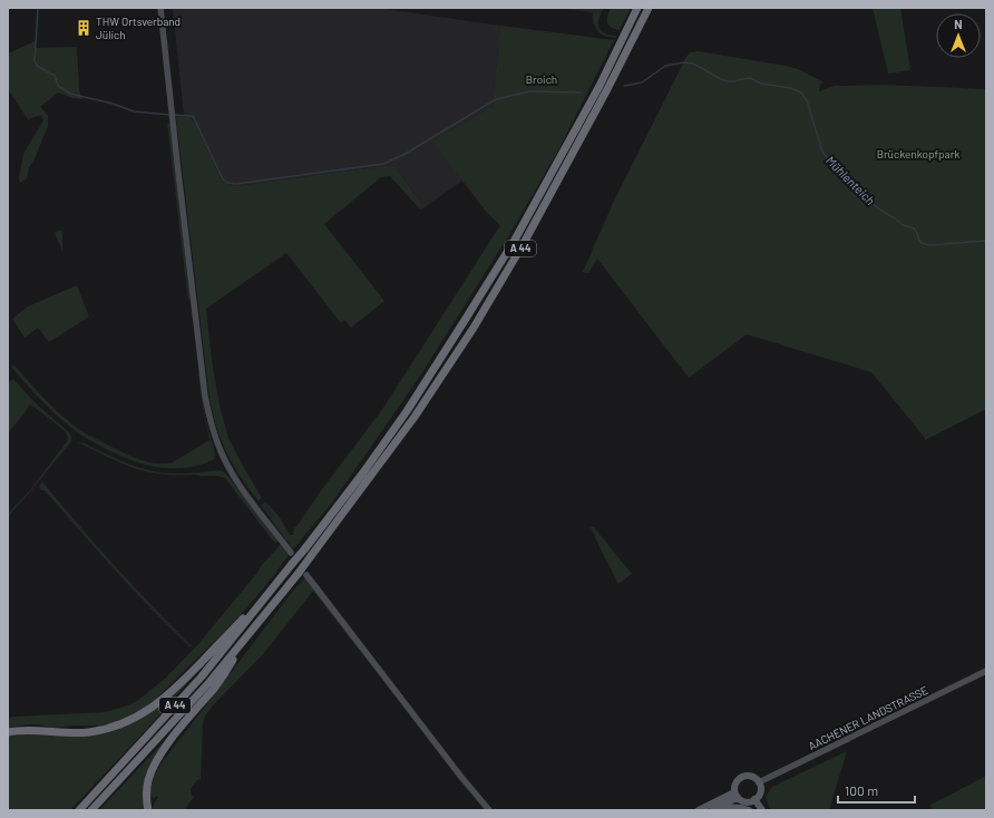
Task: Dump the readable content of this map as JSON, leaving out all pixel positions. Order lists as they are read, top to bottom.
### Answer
{
  "streets": {
    "highway": ["A 44"],
    "street": ["AACHENER LANDSTRASSE"]
  },
  "water": ["Mühlenteich"],
  "parks": ["Broich", "Brückenkopfpark"],
  "places": {
    "building": ["THW Ortsverband Jülich"]
  },
  "scale_bar": "100 m",
  "north": "top"
}
